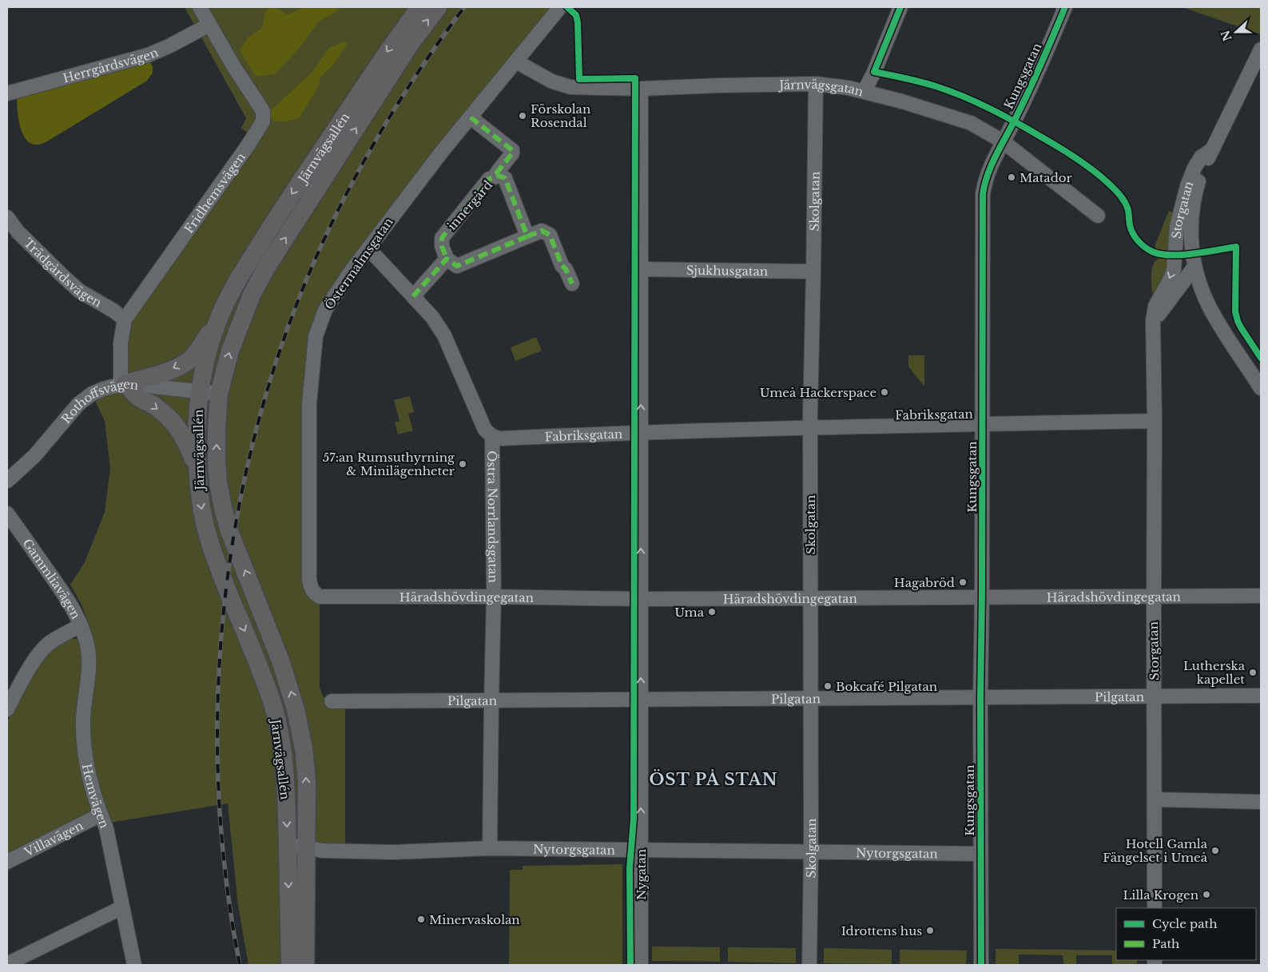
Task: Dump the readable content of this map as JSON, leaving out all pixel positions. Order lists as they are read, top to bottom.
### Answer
{
  "streets": {
    "main road": ["Järnvägsallén"],
    "street": [
      "Herrgårdsvägen",
      "Kungsgatan",
      "Järnvägsgatan",
      "Fridhemsvägen",
      "Skolgatan",
      "innergård",
      "Storgatan",
      "Östermalmsgatan",
      "Trädgårdsvägen",
      "Sjukhusgatan",
      "Rothoffsvägen",
      "Fabriksgatan",
      "Östra Norrlandsgatan",
      "Gammliavägen",
      "Häradshövdingegatan",
      "Pilgatan",
      "Hemvägen",
      "Villavägen",
      "Nytorgsgatan",
      "Nygatan"
    ]
  },
  "crossings": [
    ["Herrgårdsvägen", "Fridhemsvägen"],
    ["Kungsgatan", "Järnvägsgatan"],
    ["Kungsgatan", "Fabriksgatan"],
    ["Kungsgatan", "Häradshövdingegatan"],
    ["Kungsgatan", "Pilgatan"],
    ["Kungsgatan", "Nytorgsgatan"],
    ["Järnvägsgatan", "Skolgatan"],
    ["Järnvägsgatan", "Östermalmsgatan"],
    ["Järnvägsgatan", "Nygatan"],
    ["Järnvägsallén", "Rothoffsvägen"],
    ["Järnvägsallén", "Nytorgsgatan"],
    ["Fridhemsvägen", "Trädgårdsvägen"],
    ["Fridhemsvägen", "Rothoffsvägen"],
    ["Skolgatan", "Sjukhusgatan"],
    ["Skolgatan", "Fabriksgatan"],
    ["Skolgatan", "Häradshövdingegatan"],
    ["Skolgatan", "Pilgatan"],
    ["Skolgatan", "Nytorgsgatan"],
    ["innergård", "Östermalmsgatan"],
    ["Storgatan", "Fabriksgatan"],
    ["Storgatan", "Häradshövdingegatan"],
    ["Storgatan", "Pilgatan"],
    ["Östermalmsgatan", "Östra Norrlandsgatan"],
    ["Östermalmsgatan", "Häradshövdingegatan"],
    ["Sjukhusgatan", "Nygatan"],
    ["Fabriksgatan", "Östra Norrlandsgatan"],
    ["Fabriksgatan", "Nygatan"],
    ["Östra Norrlandsgatan", "Häradshövdingegatan"],
    ["Östra Norrlandsgatan", "Pilgatan"],
    ["Östra Norrlandsgatan", "Nytorgsgatan"],
    ["Gammliavägen", "Hemvägen"],
    ["Häradshövdingegatan", "Nygatan"],
    ["Pilgatan", "Nygatan"],
    ["Hemvägen", "Villavägen"],
    ["Nytorgsgatan", "Nygatan"]
  ],
  "one_way": ["Nygatan"],
  "districts": ["ÖST PÅ STAN"],
  "places": [
    "Förskolan Rosendal",
    "Matador",
    "Umeå Hackerspace",
    "57:an Rumsuthyrning & Minilägenheter",
    "Hagabröd",
    "Uma",
    "Lutherska kapellet",
    "Bokcafé Pilgatan",
    "Hotell Gamla Fängelset i Umeå",
    "Lilla Krogen",
    "Minervaskolan",
    "Idrottens hus"
  ],
  "legend": ["Cycle path", "Path"],
  "north": "left"
}
